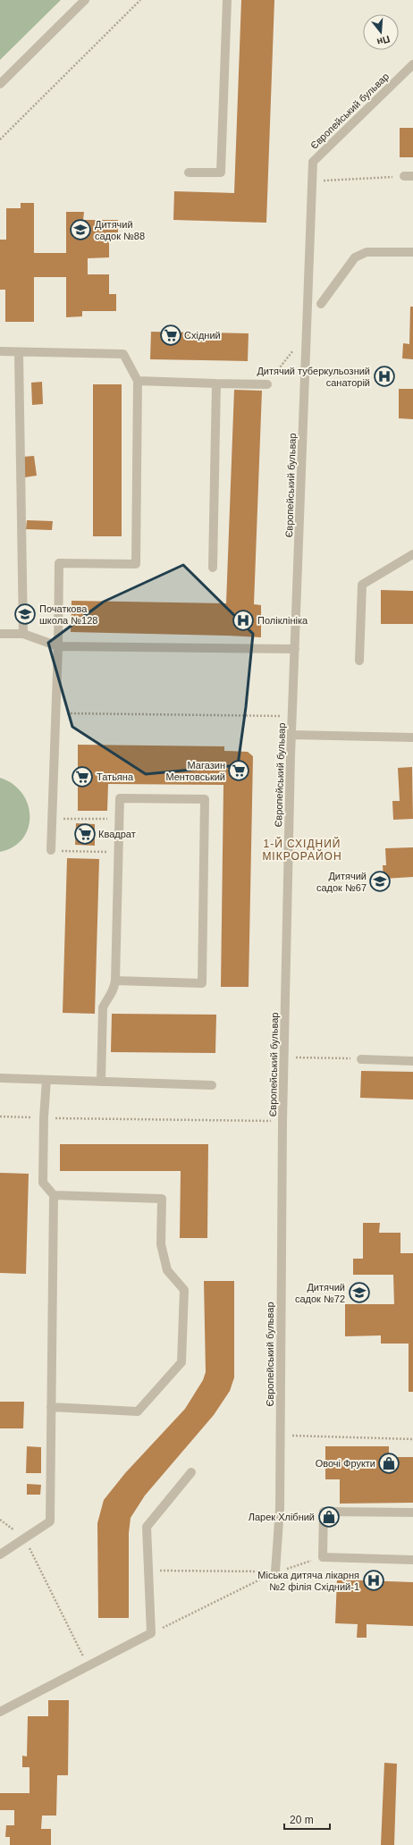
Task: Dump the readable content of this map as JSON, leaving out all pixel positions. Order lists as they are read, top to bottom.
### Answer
{
  "streets": {
    "street": ["Європейський бульвар"]
  },
  "districts": ["1-Й СХІДНИЙ МІКРОРАЙОН"],
  "places": {
    "school or university": [
      "Дитячий садок №88",
      "Початкова школа №128",
      "Дитячий садок №67",
      "Дитячий садок №72"
    ],
    "supermarket": [
      "Східний",
      "Магазин Ментовський",
      "Татьяна",
      "Квадрат"
    ],
    "hospital": ["Дитячий туберкульозний санаторій", "Поліклініка", "Міська дитяча лікарня №2 філія Східний-1"],
    "shop": ["Овочі Фрукти", "Ларек Хлібний"]
  },
  "scale_bar": "20 m",
  "north": "bottom"
}
